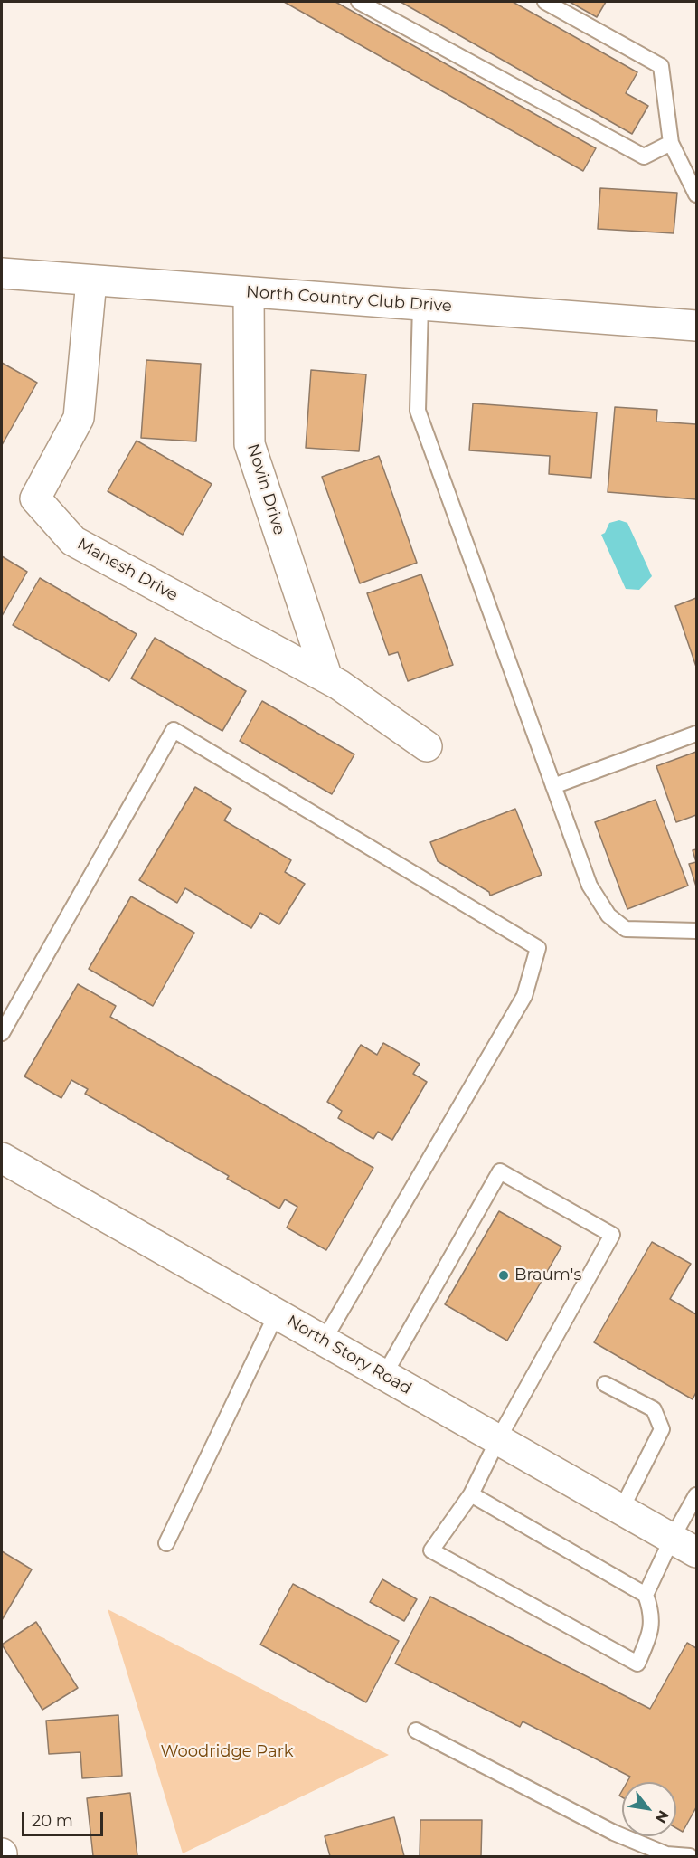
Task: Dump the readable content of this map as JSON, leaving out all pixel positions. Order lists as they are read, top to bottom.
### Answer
{
  "streets": {
    "street": [
      "North Country Club Drive",
      "Novin Drive",
      "Manesh Drive",
      "North Story Road"
    ]
  },
  "crossings": [
    ["North Country Club Drive", "Novin Drive"],
    ["North Country Club Drive", "Manesh Drive"],
    ["Novin Drive", "Manesh Drive"]
  ],
  "parks": ["Woodridge Park"],
  "places": ["Braum's"],
  "scale_bar": "20 m",
  "north": "bottom right"
}
